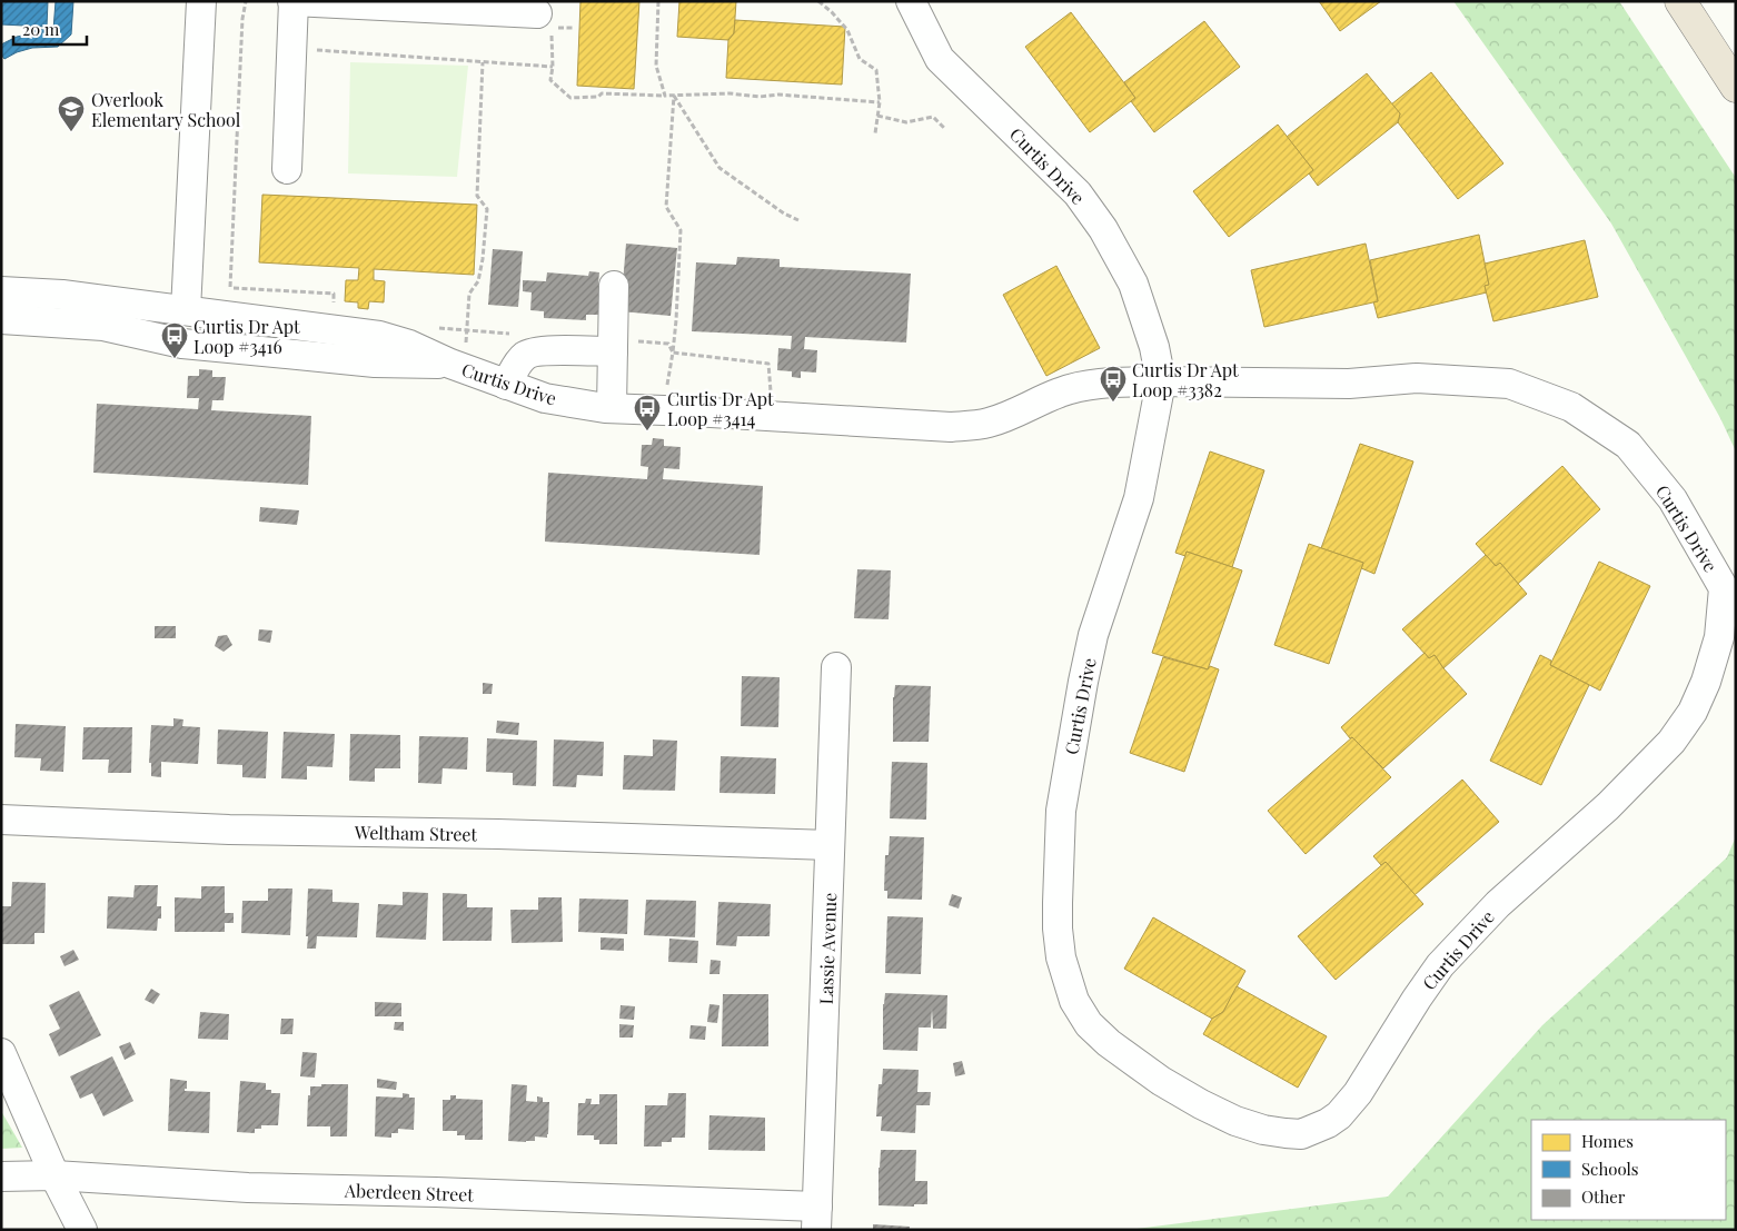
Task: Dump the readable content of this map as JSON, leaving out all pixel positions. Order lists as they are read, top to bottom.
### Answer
{
  "streets": {
    "street": [
      "Curtis Drive",
      "Weltham Street",
      "Lassie Avenue",
      "Aberdeen Street"
    ]
  },
  "crossings": [
    ["Weltham Street", "Lassie Avenue"],
    ["Lassie Avenue", "Aberdeen Street"]
  ],
  "places": {
    "school or university": ["Overlook Elementary School"],
    "bus stop": ["Curtis Dr Apt Loop #3416", "Curtis Dr Apt Loop #3382", "Curtis Dr Apt Loop #3414"]
  },
  "legend": ["Homes", "Schools", "Other"],
  "scale_bar": "20 m"
}
